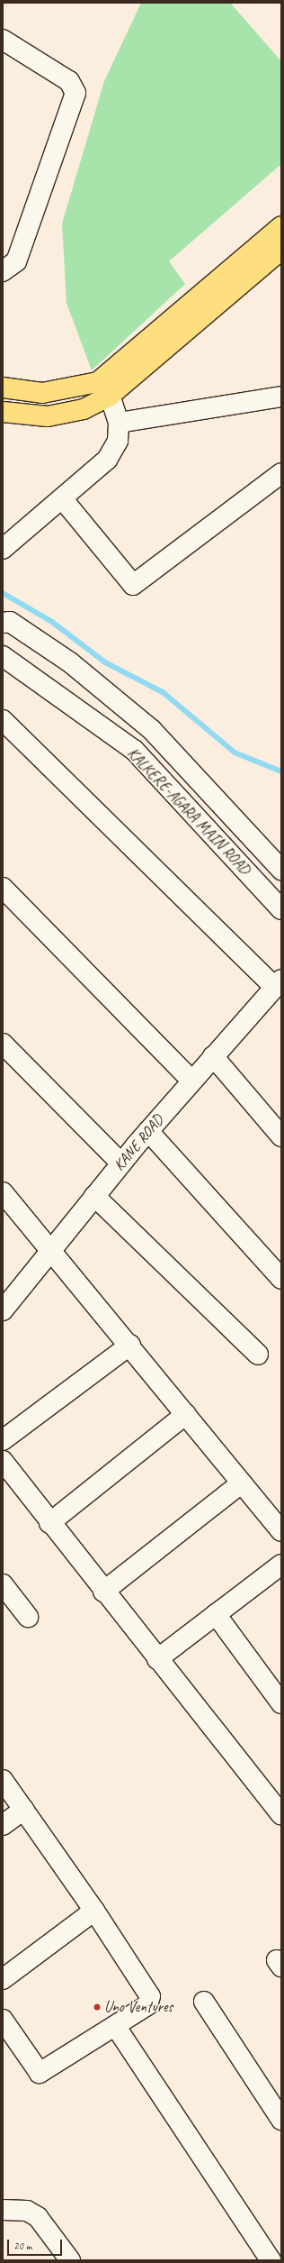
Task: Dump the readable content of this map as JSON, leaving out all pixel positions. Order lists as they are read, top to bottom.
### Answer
{
  "streets": {
    "street": ["KALKERE-AGARA MAIN ROAD", "KANE ROAD"]
  },
  "places": ["Uno Ventures"],
  "scale_bar": "20 m"
}
